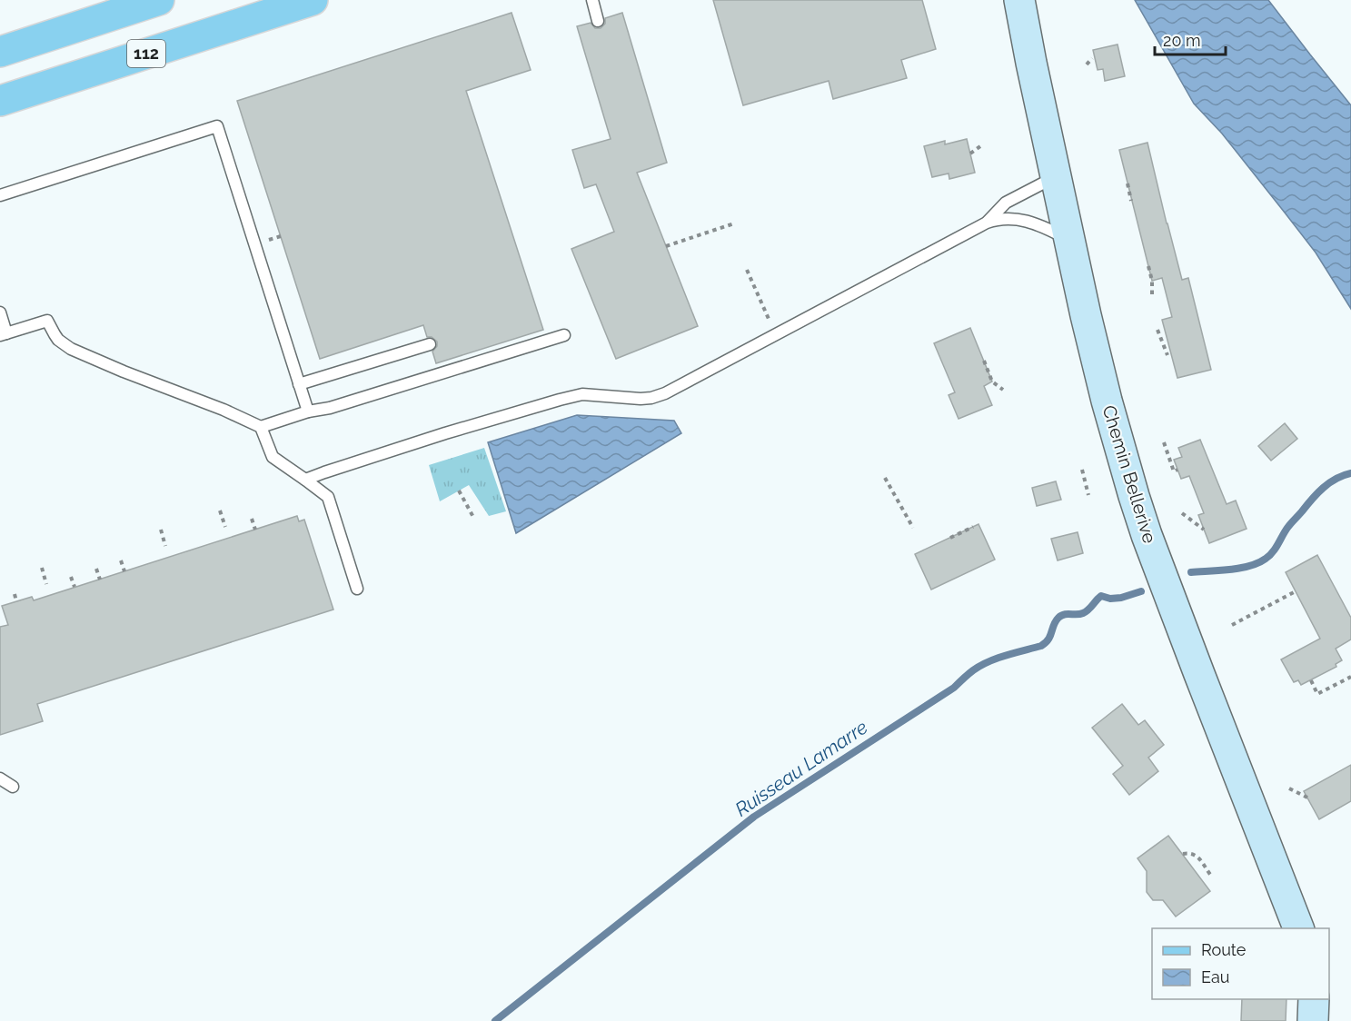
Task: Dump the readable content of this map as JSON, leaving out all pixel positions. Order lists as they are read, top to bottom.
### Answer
{
  "streets": {
    "main road": ["112"],
    "street": ["Chemin Bellerive"]
  },
  "water": ["Ruisseau Lamarre"],
  "legend": ["Route", "Eau"],
  "scale_bar": "20 m"
}
